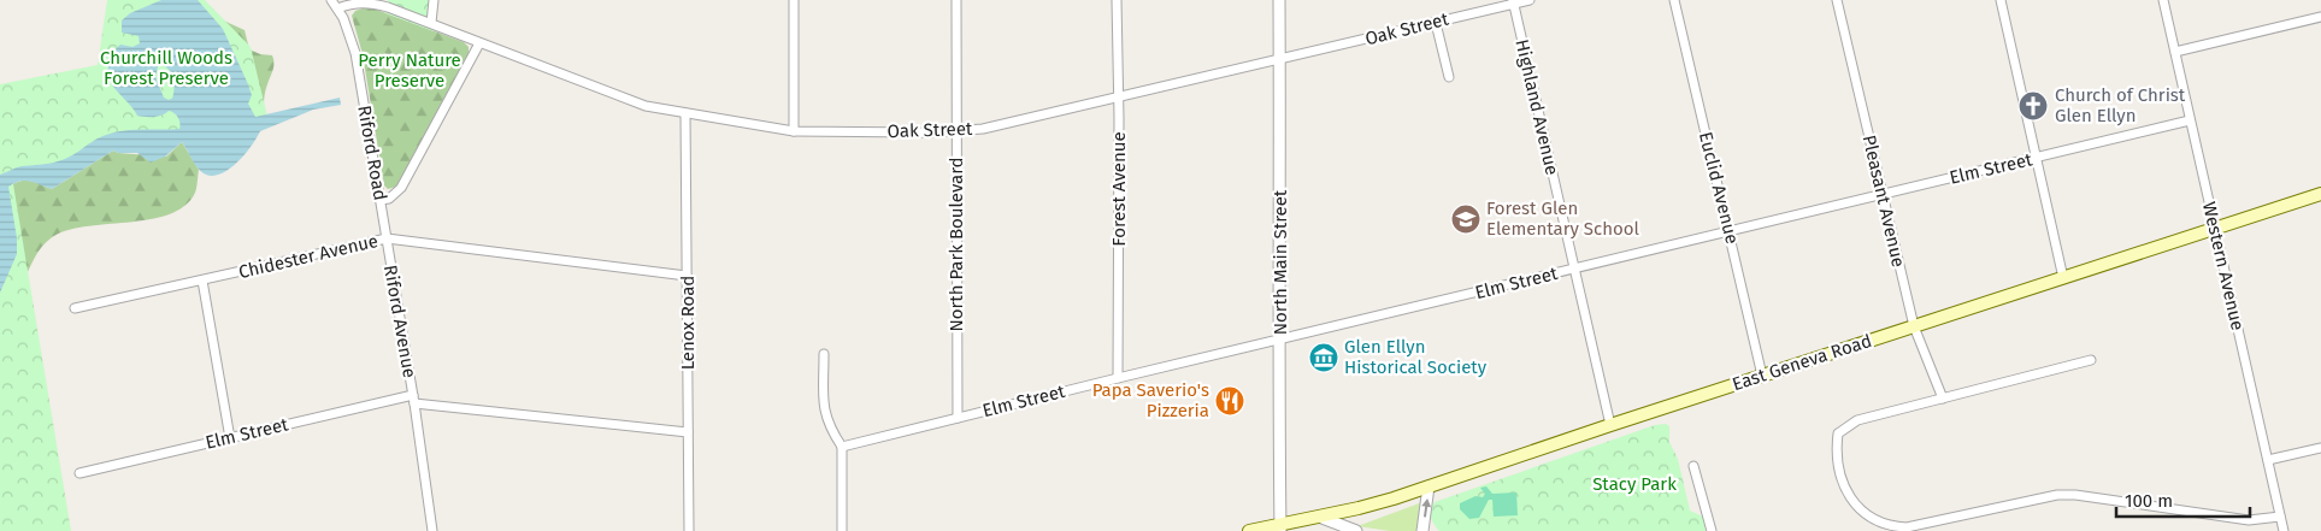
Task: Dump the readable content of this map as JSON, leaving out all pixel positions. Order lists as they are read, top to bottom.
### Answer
{
  "streets": {
    "main road": ["East Geneva Road"],
    "street": [
      "Oak Street",
      "Highland Avenue",
      "Riford Road",
      "Elm Street",
      "Euclid Avenue",
      "Forest Avenue",
      "Pleasant Avenue",
      "North Park Boulevard",
      "Chidester Avenue",
      "North Main Street",
      "Western Avenue",
      "Riford Avenue",
      "Lenox Road"
    ]
  },
  "crossings": [
    ["Oak Street", "Highland Avenue"],
    ["Oak Street", "Riford Road"],
    ["Oak Street", "Forest Avenue"],
    ["Oak Street", "North Park Boulevard"],
    ["Oak Street", "North Main Street"],
    ["Oak Street", "Lenox Road"],
    ["Highland Avenue", "Elm Street"],
    ["Highland Avenue", "East Geneva Road"],
    ["Riford Road", "Chidester Avenue"],
    ["Riford Road", "Riford Avenue"],
    ["Elm Street", "Euclid Avenue"],
    ["Elm Street", "Forest Avenue"],
    ["Elm Street", "Pleasant Avenue"],
    ["Elm Street", "North Park Boulevard"],
    ["Elm Street", "North Main Street"],
    ["Elm Street", "Western Avenue"],
    ["Elm Street", "Riford Avenue"],
    ["Elm Street", "Lenox Road"],
    ["Euclid Avenue", "East Geneva Road"],
    ["Pleasant Avenue", "East Geneva Road"],
    ["Chidester Avenue", "Riford Avenue"],
    ["Chidester Avenue", "Lenox Road"],
    ["North Main Street", "East Geneva Road"],
    ["Western Avenue", "East Geneva Road"]
  ],
  "parks": ["Churchill Woods Forest Preserve", "Perry Nature Preserve", "Stacy Park"],
  "places": {
    "church": ["Church of Christ Glen Ellyn"],
    "school or university": ["Forest Glen Elementary School"],
    "museum": ["Glen Ellyn Historical Society"],
    "restaurant": ["Papa Saverio's Pizzeria"]
  },
  "scale_bar": "100 m"
}
